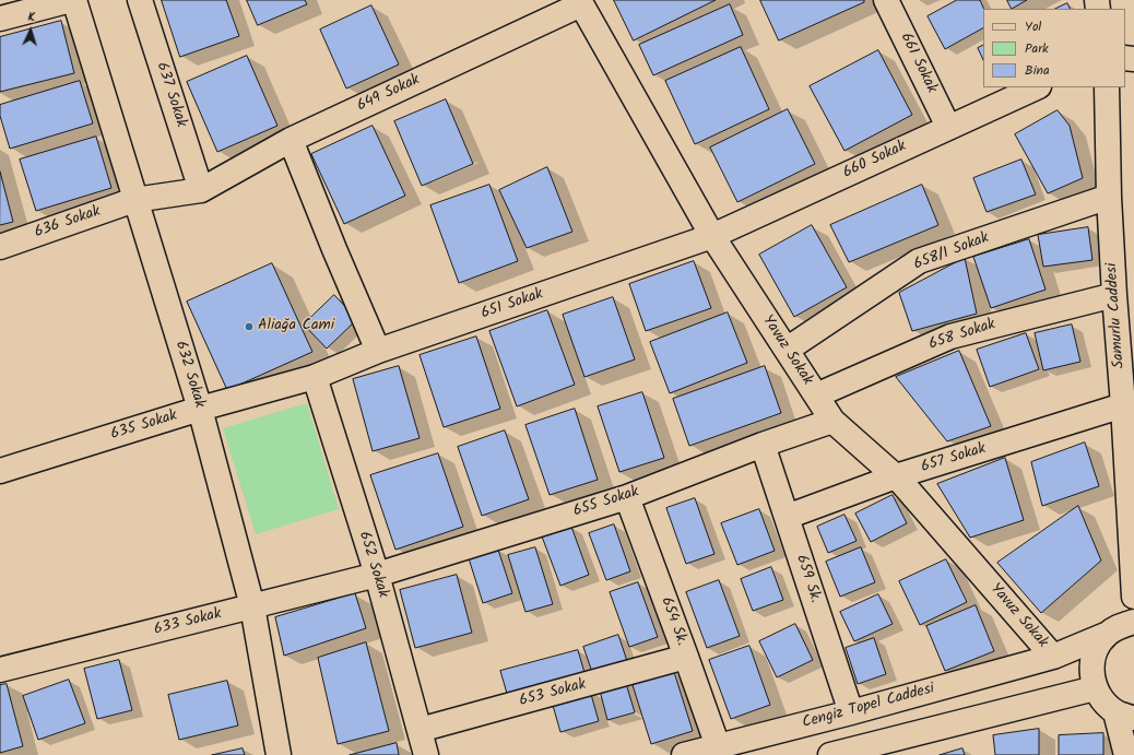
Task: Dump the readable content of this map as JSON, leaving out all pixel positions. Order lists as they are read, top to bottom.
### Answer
{
  "streets": {
    "street": [
      "661 Sokak",
      "649 Sokak",
      "637 Sokak",
      "660 Sokak",
      "636 Sokak",
      "658/1 Sokak",
      "651 Sokak",
      "Samurlu Caddesi",
      "658 Sokak",
      "Yavuz Sokak",
      "632 Sokak",
      "635 Sokak",
      "657 Sokak",
      "655 Sokak",
      "652 Sokak",
      "659 Sk.",
      "654 Sk.",
      "633 Sokak",
      "653 Sokak",
      "Cengiz Topel Caddesi"
    ]
  },
  "crossings": [
    ["661 Sokak", "660 Sokak"],
    ["649 Sokak", "637 Sokak"],
    ["649 Sokak", "636 Sokak"],
    ["649 Sokak", "Yavuz Sokak"],
    ["637 Sokak", "636 Sokak"],
    ["660 Sokak", "651 Sokak"],
    ["660 Sokak", "Yavuz Sokak"],
    ["636 Sokak", "632 Sokak"],
    ["658/1 Sokak", "Samurlu Caddesi"],
    ["658/1 Sokak", "Yavuz Sokak"],
    ["651 Sokak", "Yavuz Sokak"],
    ["651 Sokak", "635 Sokak"],
    ["651 Sokak", "652 Sokak"],
    ["Samurlu Caddesi", "658 Sokak"],
    ["Samurlu Caddesi", "657 Sokak"],
    ["658 Sokak", "Yavuz Sokak"],
    ["Yavuz Sokak", "657 Sokak"],
    ["Yavuz Sokak", "655 Sokak"],
    ["Yavuz Sokak", "Cengiz Topel Caddesi"],
    ["632 Sokak", "635 Sokak"],
    ["632 Sokak", "633 Sokak"],
    ["635 Sokak", "652 Sokak"],
    ["657 Sokak", "659 Sk."],
    ["655 Sokak", "652 Sokak"],
    ["655 Sokak", "659 Sk."],
    ["655 Sokak", "654 Sk."],
    ["655 Sokak", "633 Sokak"],
    ["652 Sokak", "633 Sokak"],
    ["652 Sokak", "653 Sokak"],
    ["659 Sk.", "Cengiz Topel Caddesi"],
    ["654 Sk.", "653 Sokak"],
    ["654 Sk.", "Cengiz Topel Caddesi"]
  ],
  "places": ["Aliağa Cami"],
  "legend": ["Yol", "Park", "Bina"],
  "north": "top"
}
